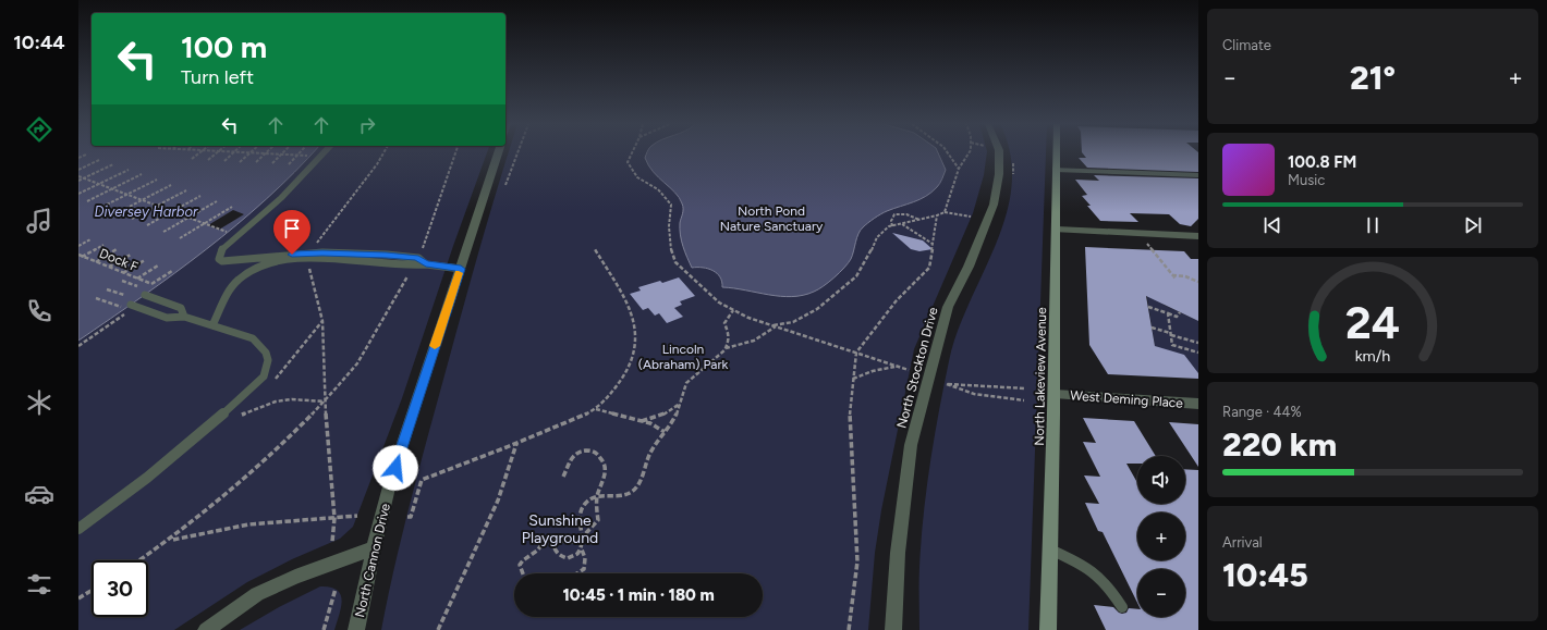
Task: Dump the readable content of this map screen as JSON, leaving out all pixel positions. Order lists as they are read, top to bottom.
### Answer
{
  "streets": {
    "main road": ["North Lakeview Avenue"],
    "street": ["North Stockton Drive", "West Deming Place", "North Cannon Drive"],
    "path": ["Dock F"]
  },
  "crossings": [
    ["North Lakeview Avenue", "West Deming Place"]
  ],
  "water": ["Diversey Harbor"],
  "parks": ["North Pond Nature Sanctuary", "Lincoln (Abraham) Park", "Sunshine Playground"],
  "page": {
    "tabs": "10:44",
    "tile": [
      "Climate",
      ["Range · 44%", "220 km"],
      ["Arrival", "10:45"]
    ],
    "turn": ["100 m", "Turn left"],
    "heat": ["−", "21°", "+"],
    "song": ["100.8 FM", "Music"],
    "map_buttons": ["+", "−"],
    "limit": "30",
    "trip": "10:45 · 1 min · 180 m",
    "gauge": ["24", "km/h"]
  }
}
